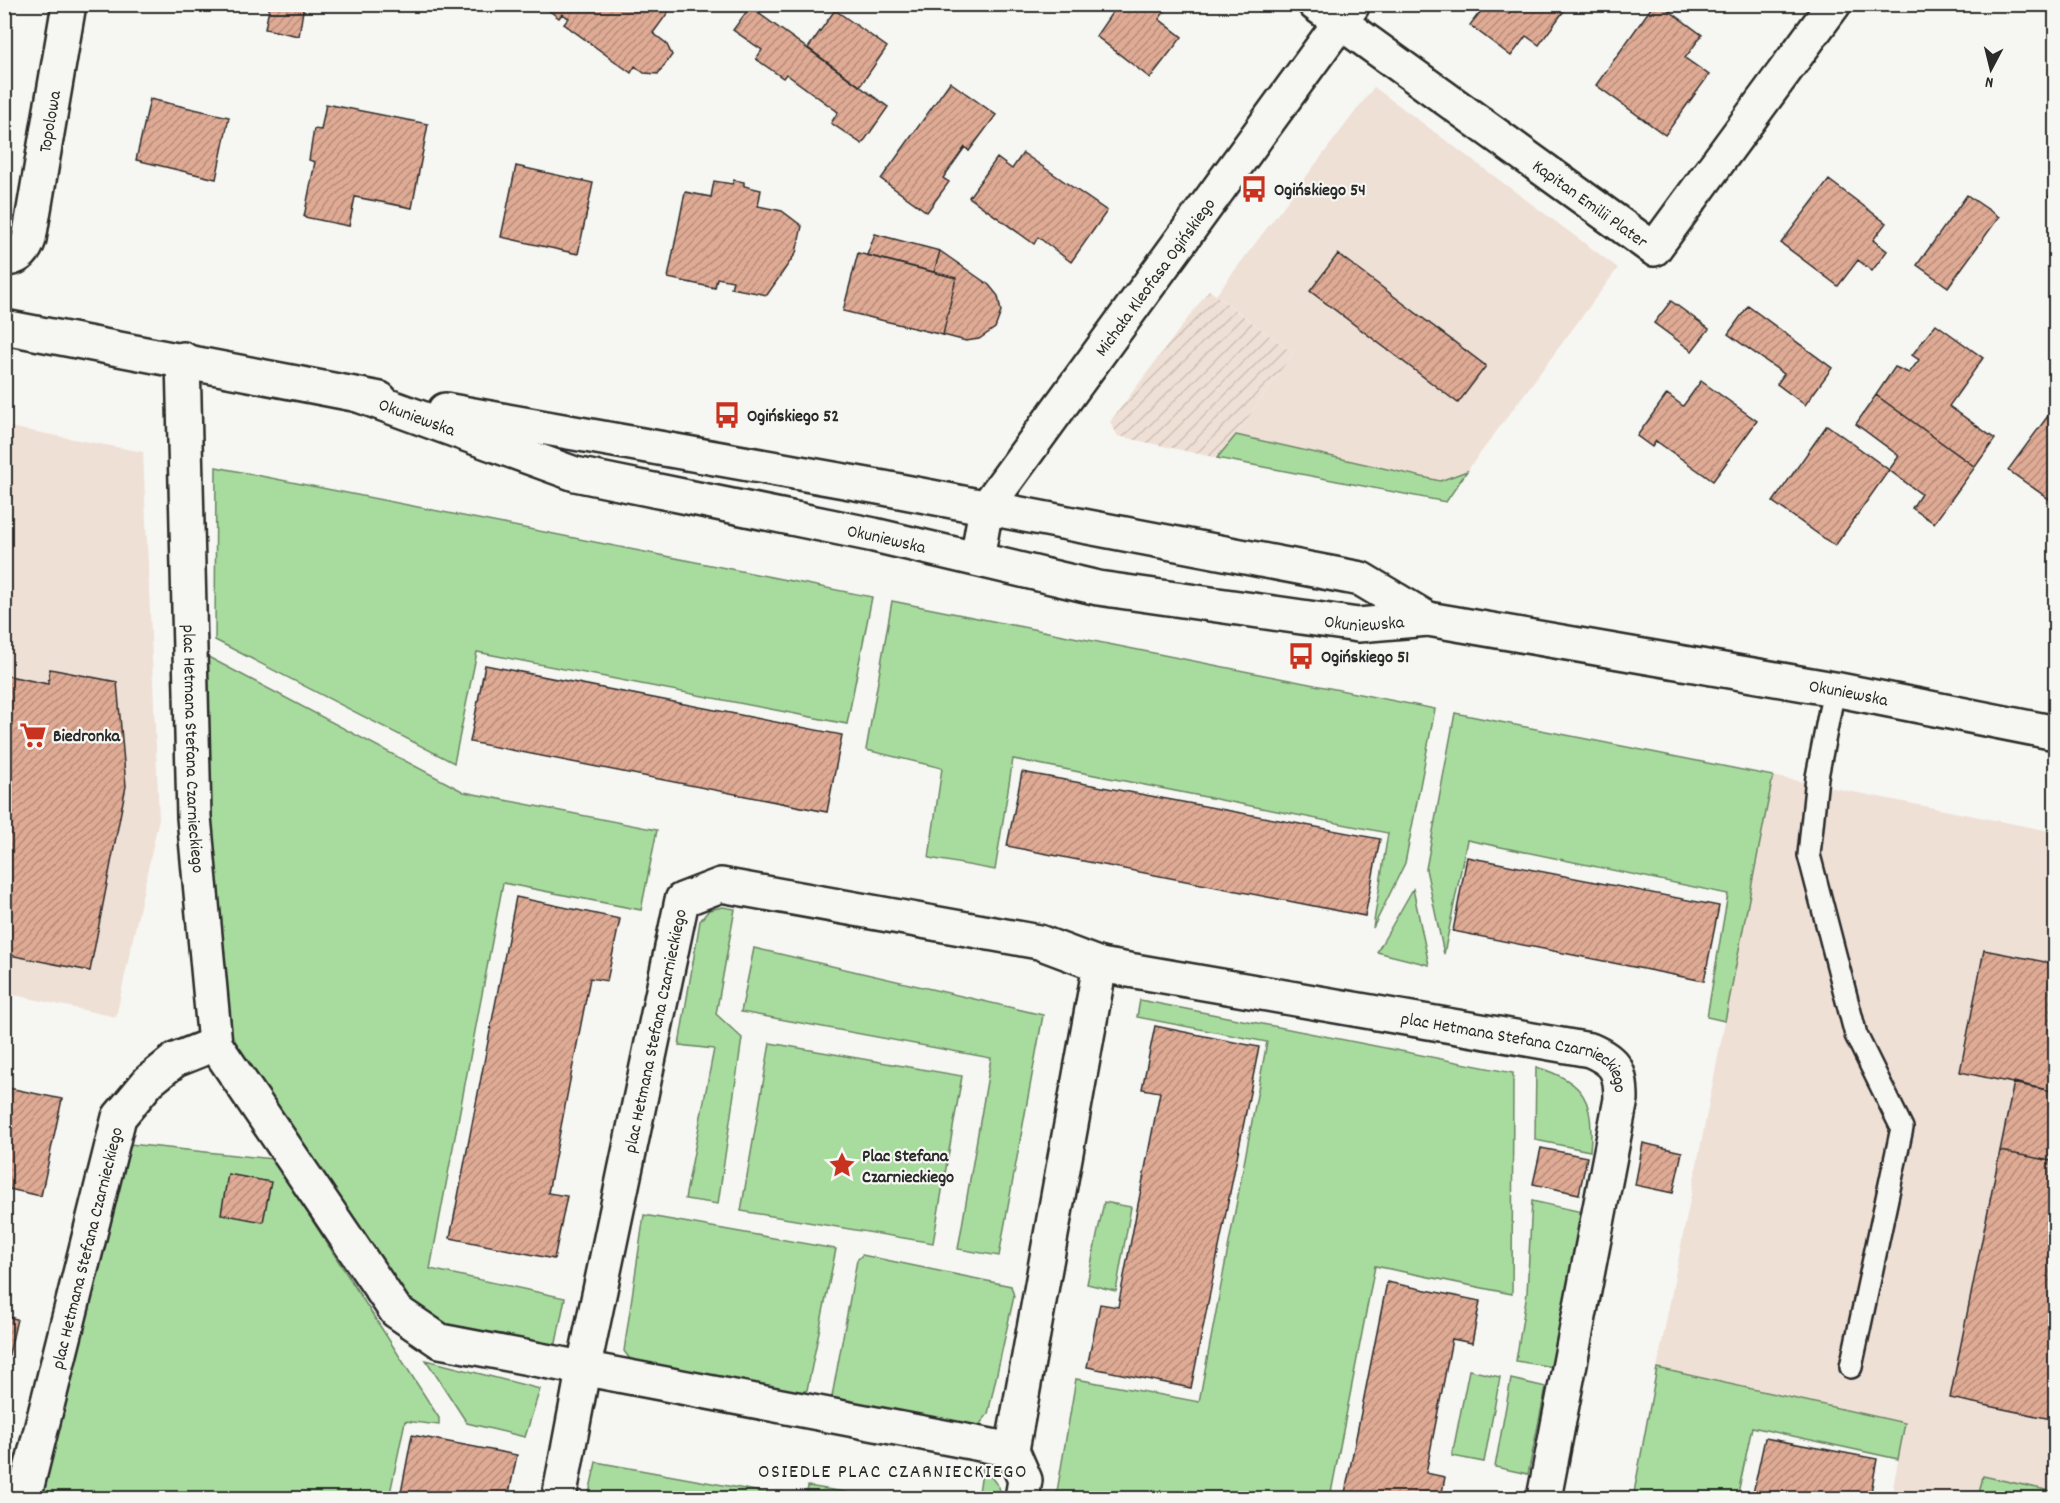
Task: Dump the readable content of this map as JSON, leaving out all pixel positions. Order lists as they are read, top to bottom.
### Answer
{
  "streets": {
    "street": [
      "Topolowa",
      "Kapitan Emilii Plater",
      "Michała Kleofasa Ogińskiego",
      "Okuniewska",
      "plac Hetmana Stefana Czarnieckiego"
    ]
  },
  "crossings": [
    ["Kapitan Emilii Plater", "Michała Kleofasa Ogińskiego"],
    ["Michała Kleofasa Ogińskiego", "Okuniewska"],
    ["Okuniewska", "plac Hetmana Stefana Czarnieckiego"]
  ],
  "districts": ["OSIEDLE PLAC CZARNIECKIEGO"],
  "places": {
    "bus stop": ["Ogińskiego 54", "Ogińskiego 52", "Ogińskiego 51"],
    "supermarket": ["Biedronka"],
    "place": ["Plac Stefana Czarnieckiego"]
  },
  "north": "bottom"
}
